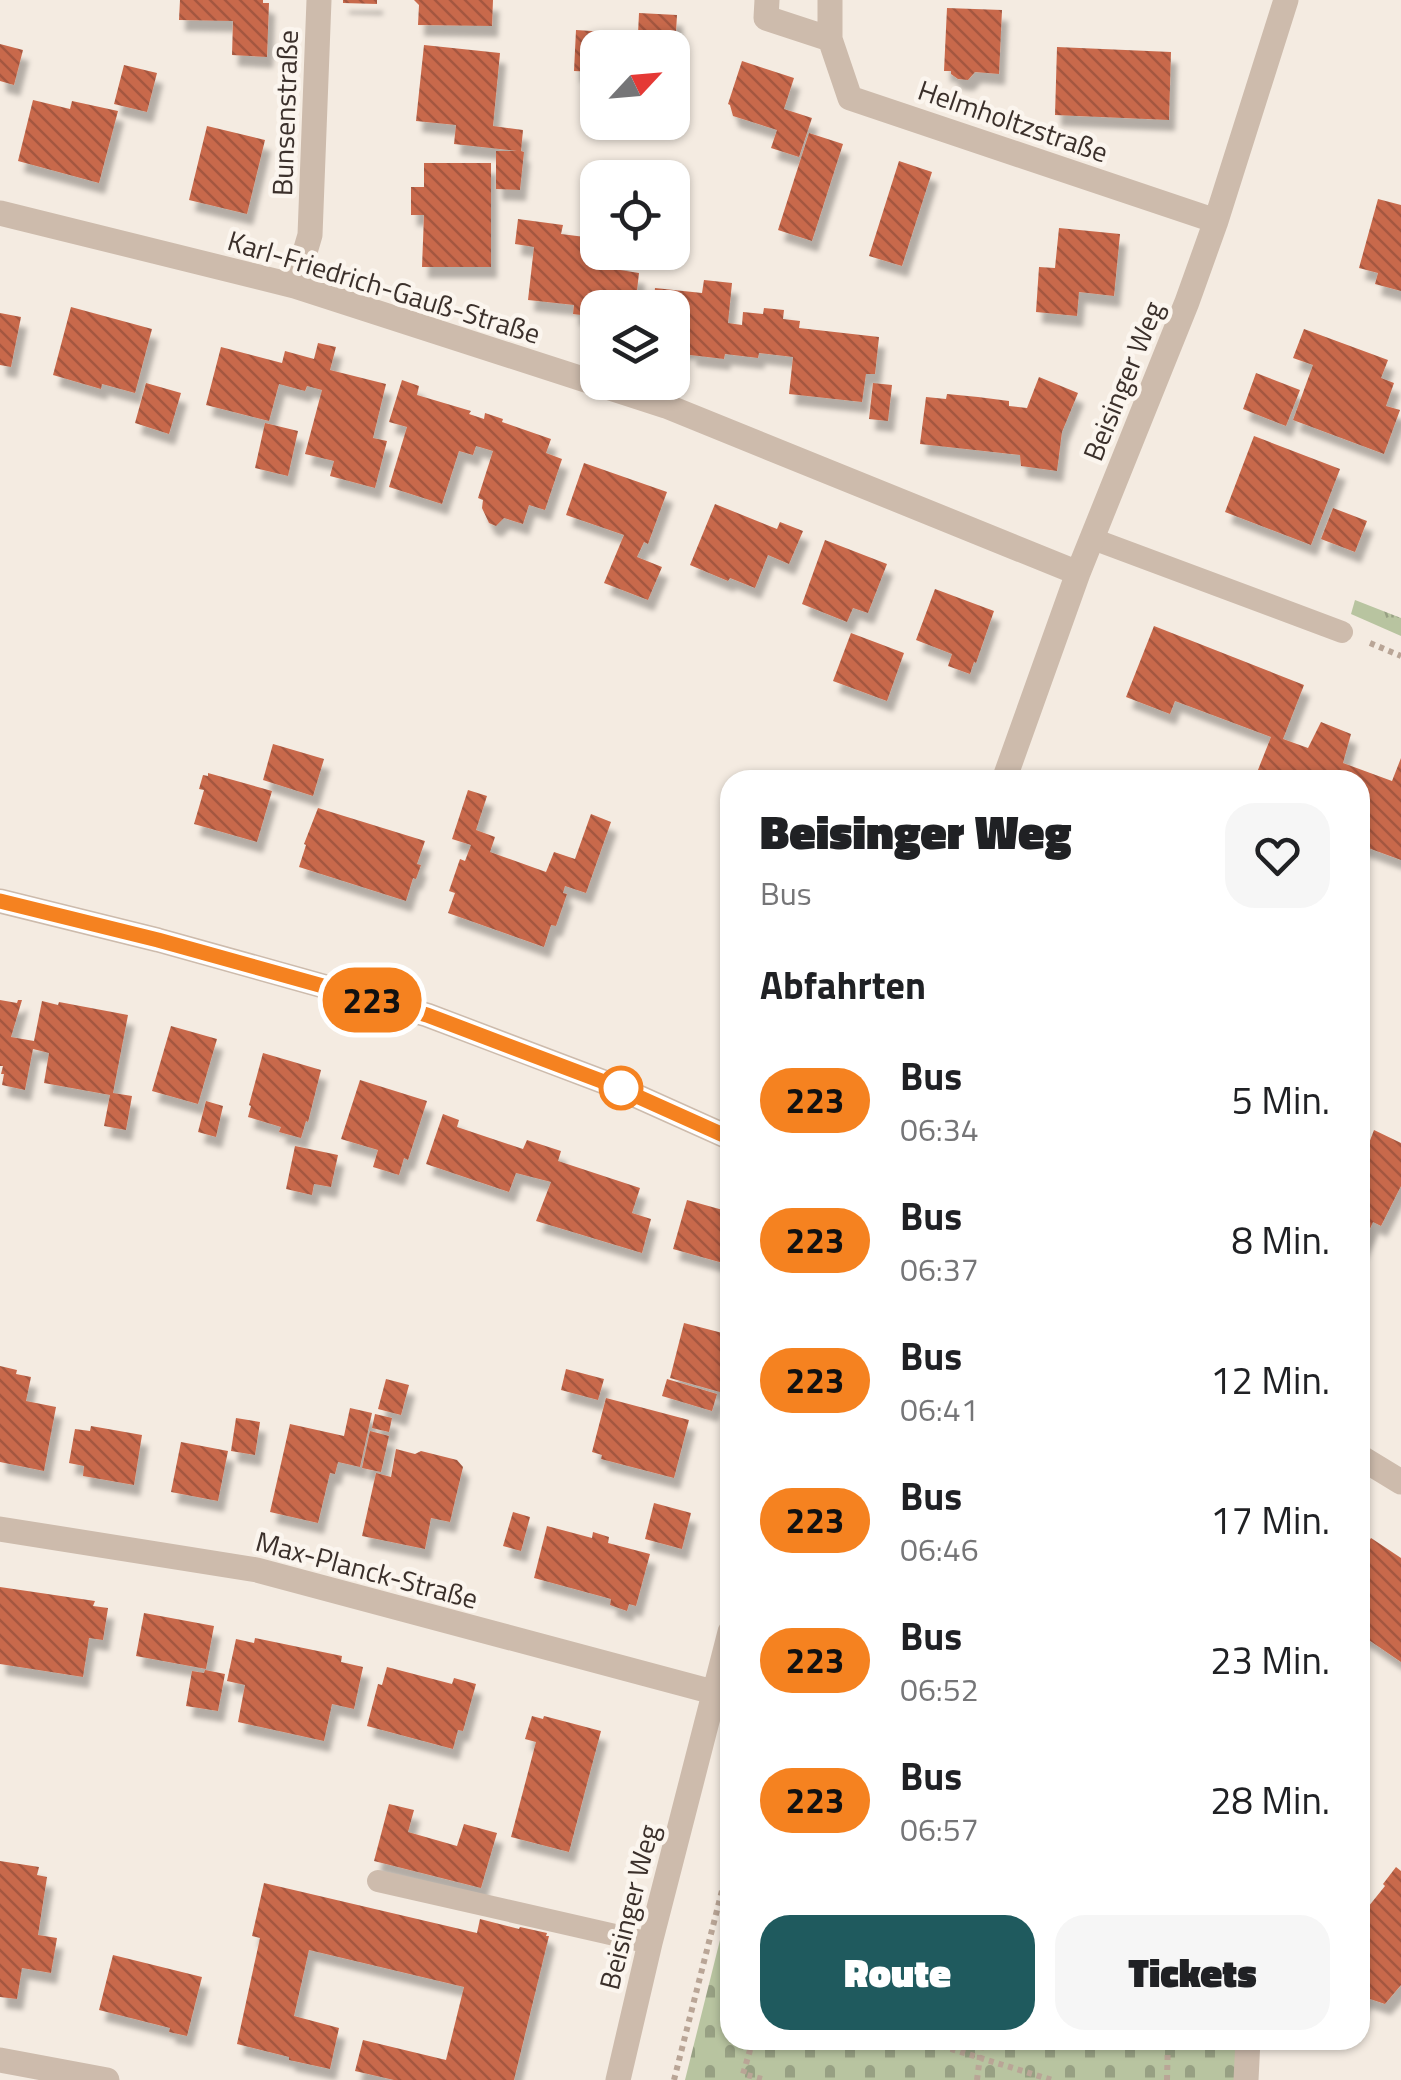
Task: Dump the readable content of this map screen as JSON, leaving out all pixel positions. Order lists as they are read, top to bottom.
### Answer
{
  "streets": {
    "street": [
      "Bunsenstraße",
      "Helmholtzstraße",
      "Karl-Friedrich-Gauß-Straße",
      "Beisinger Weg",
      "Max-Planck-Straße"
    ]
  },
  "crossings": [
    ["Bunsenstraße", "Karl-Friedrich-Gauß-Straße"],
    ["Helmholtzstraße", "Beisinger Weg"],
    ["Karl-Friedrich-Gauß-Straße", "Beisinger Weg"],
    ["Beisinger Weg", "Max-Planck-Straße"]
  ],
  "lines": ["bus line 223"],
  "north": "top right",
  "page": {
    "on_map": "223",
    "heading": [
      ["Beisinger Weg", "Bus"],
      "Abfahrten"
    ],
    "list": [
      {
        "mark": "223",
        "name": "Bus",
        "note": "06:34",
        "value": "5 Min."
      },
      {
        "mark": "223",
        "name": "Bus",
        "note": "06:37",
        "value": "8 Min."
      },
      {
        "mark": "223",
        "name": "Bus",
        "note": "06:41",
        "value": "12 Min."
      },
      {
        "mark": "223",
        "name": "Bus",
        "note": "06:46",
        "value": "17 Min."
      },
      {
        "mark": "223",
        "name": "Bus",
        "note": "06:52",
        "value": "23 Min."
      },
      {
        "mark": "223",
        "name": "Bus",
        "note": "06:57",
        "value": "28 Min."
      }
    ],
    "buttons": ["Route", "Tickets"]
  }
}
